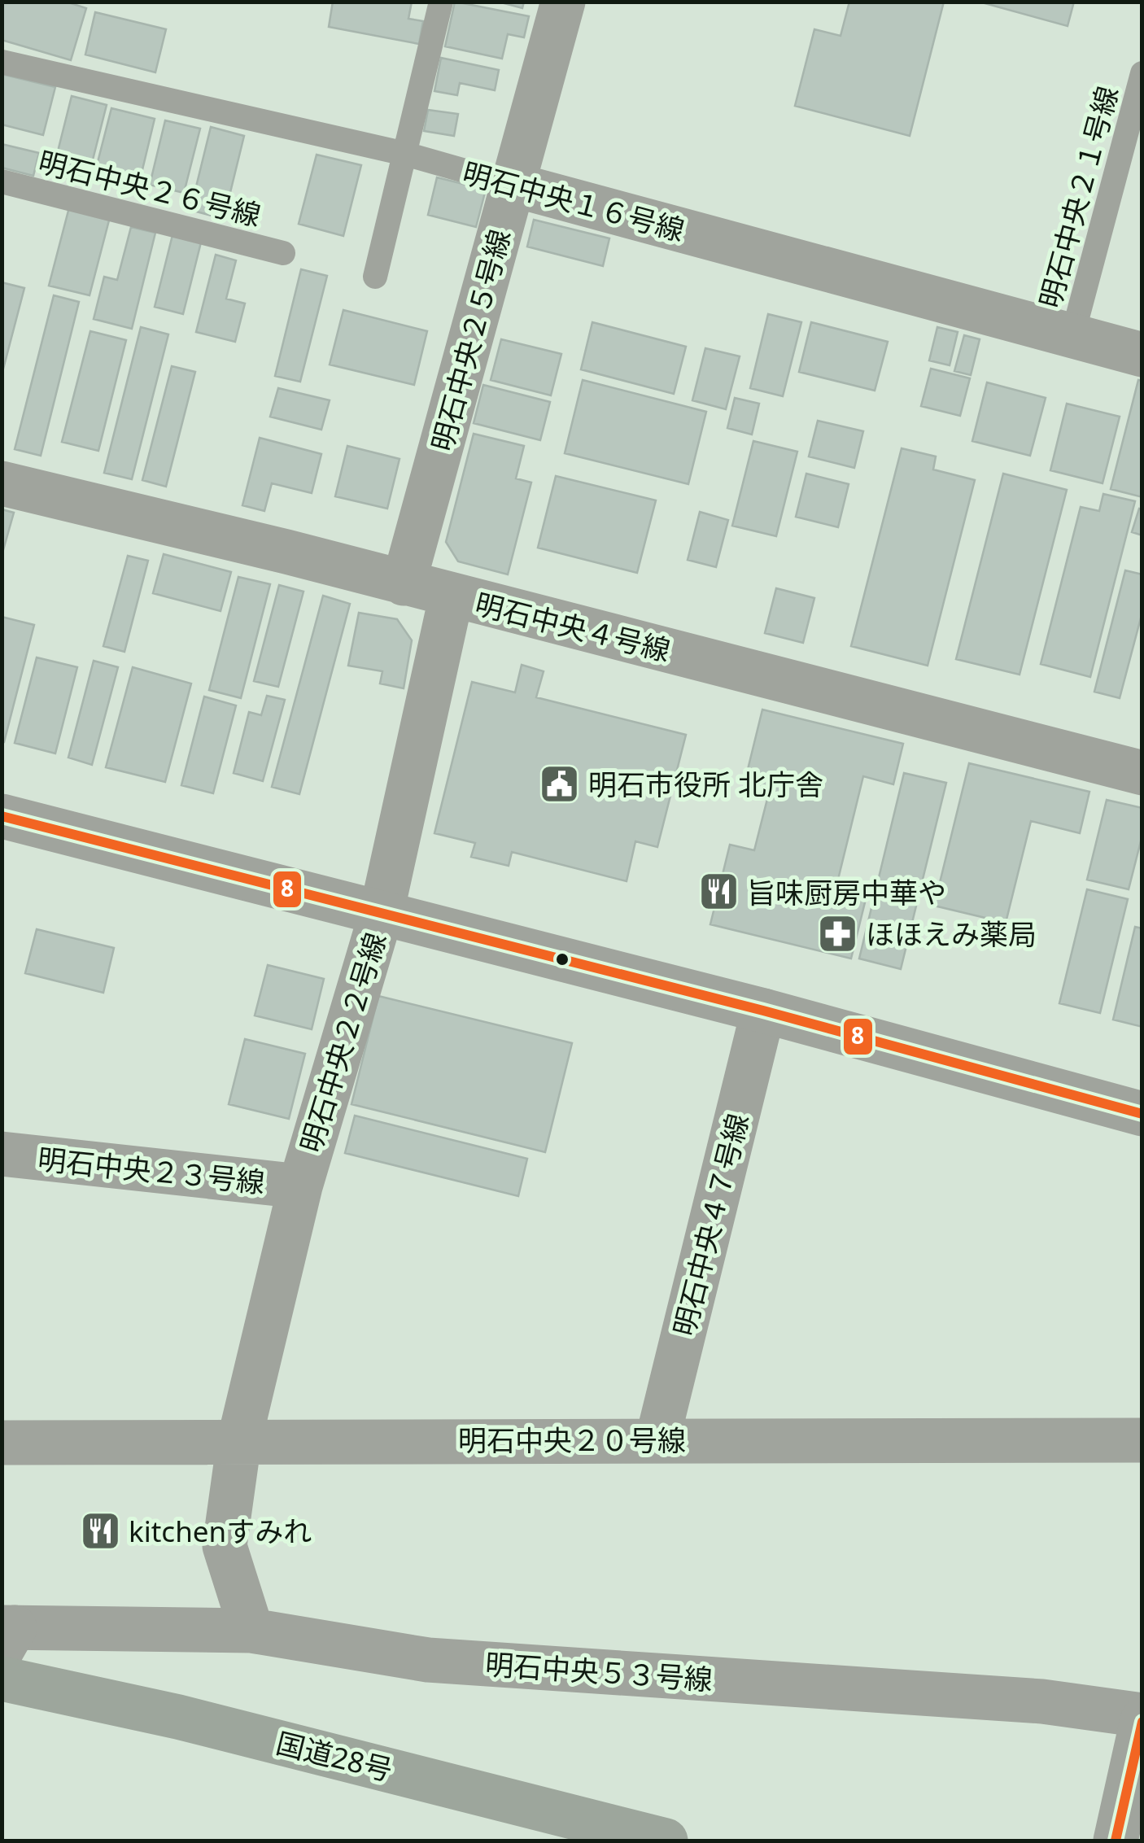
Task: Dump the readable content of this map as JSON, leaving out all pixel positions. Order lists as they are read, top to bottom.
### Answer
{
  "streets": {
    "highway": ["国道28号"],
    "street": [
      "明石中央１６号線",
      "明石中央２５号線",
      "明石中央４号線",
      "明石中央２２号線",
      "明石中央２３号線",
      "明石中央４７号線",
      "明石中央２０号線",
      "明石中央５３号線"
    ],
    "lane": ["明石中央２６号線", "明石中央２１号線"]
  },
  "crossings": [
    ["明石中央２１号線", "明石中央１６号線"],
    ["明石中央１６号線", "明石中央２５号線"],
    ["明石中央２５号線", "明石中央４号線"],
    ["明石中央４号線", "明石中央２２号線"],
    ["明石中央２２号線", "明石中央２３号線"],
    ["明石中央２２号線", "明石中央２０号線"],
    ["明石中央４７号線", "明石中央２０号線"]
  ],
  "places": {
    "public building": ["明石市役所 北庁舎"],
    "restaurant": ["旨味厨房中華や", "kitchenすみれ"],
    "pharmacy": ["ほほえみ薬局"]
  },
  "lines": ["transit line 8"]
}
